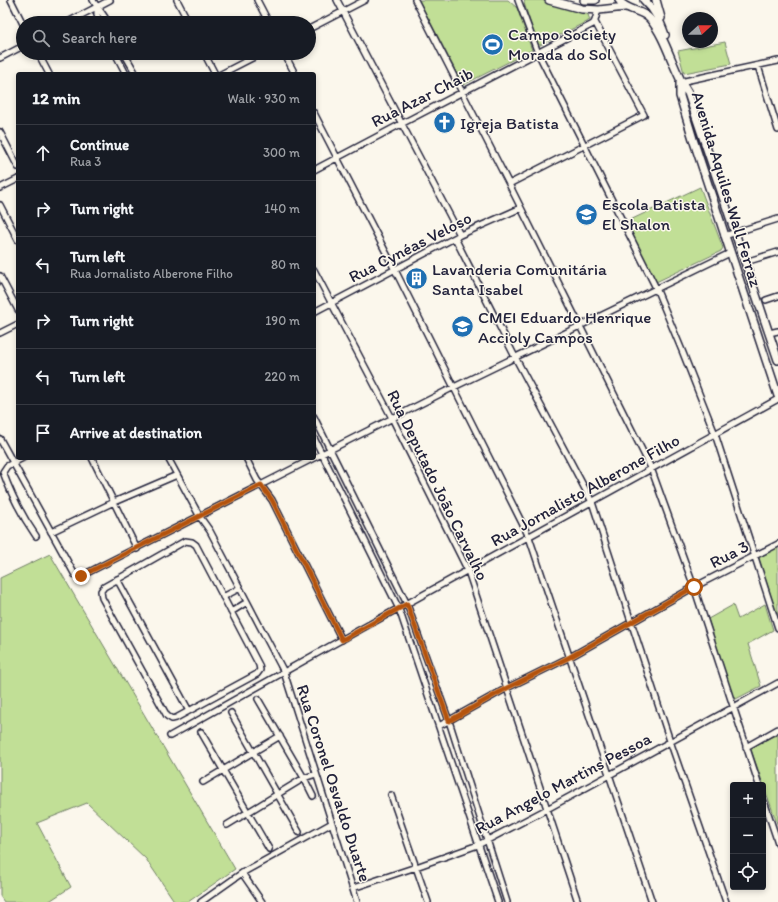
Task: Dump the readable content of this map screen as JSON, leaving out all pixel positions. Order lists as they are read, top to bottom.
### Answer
{
  "streets": {
    "main road": ["Avenida Aquiles Wall Ferraz"],
    "street": [
      "Rua Azar Chaib",
      "Rua Cynéas Veloso",
      "Rua Deputado João Carvalho",
      "Rua Jornalisto Alberone Filho",
      "Rua 3",
      "Rua Coronel Osvaldo Duarte",
      "Rua Angelo Martins Pessoa"
    ]
  },
  "crossings": [
    ["Avenida Aquiles Wall Ferraz", "Rua Jornalisto Alberone Filho"],
    ["Rua Cynéas Veloso", "Rua Deputado João Carvalho"],
    ["Rua Deputado João Carvalho", "Rua Jornalisto Alberone Filho"],
    ["Rua Deputado João Carvalho", "Rua 3"],
    ["Rua Deputado João Carvalho", "Rua Angelo Martins Pessoa"],
    ["Rua Jornalisto Alberone Filho", "Rua Coronel Osvaldo Duarte"],
    ["Rua Coronel Osvaldo Duarte", "Rua Angelo Martins Pessoa"]
  ],
  "places": {
    "sports": ["Campo Society Morada do Sol"],
    "church": ["Igreja Batista"],
    "school or university": ["Escola Batista El Shalon", "CMEI Eduardo Henrique Accioly Campos"],
    "building": ["Lavanderia Comunitária Santa Isabel"]
  },
  "north": "right",
  "page": {
    "search": "Search here",
    "heading": ["12 min", "Walk · 930 m"],
    "list": [
      ["Continue", "Rua 3", "300 m"],
      ["Turn right", "140 m"],
      ["Turn left", "Rua Jornalisto Alberone Filho", "80 m"],
      ["Turn right", "190 m"],
      ["Turn left", "220 m"],
      "Arrive at destination"
    ],
    "map_buttons": ["+", "−"]
  }
}
